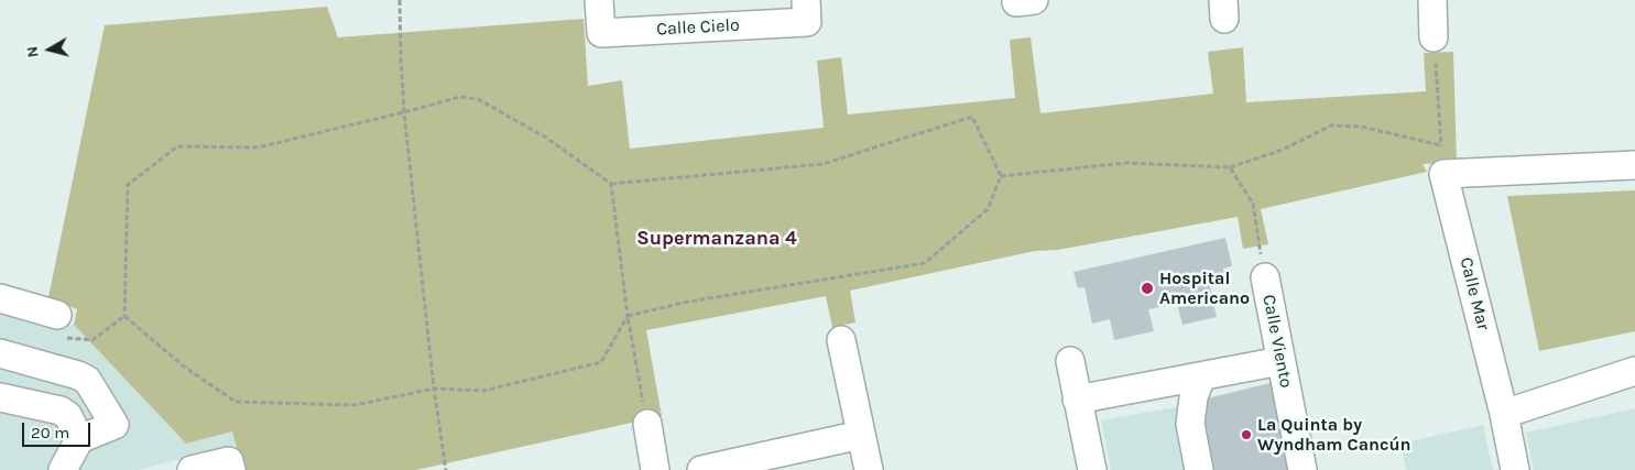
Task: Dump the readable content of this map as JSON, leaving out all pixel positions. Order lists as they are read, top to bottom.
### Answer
{
  "streets": {
    "street": ["Calle Cielo", "Calle Mar", "Calle Viento"]
  },
  "districts": ["Supermanzana 4"],
  "places": ["Hospital Americano", "La Quinta by Wyndham Cancún"],
  "scale_bar": "20 m",
  "north": "left"
}
